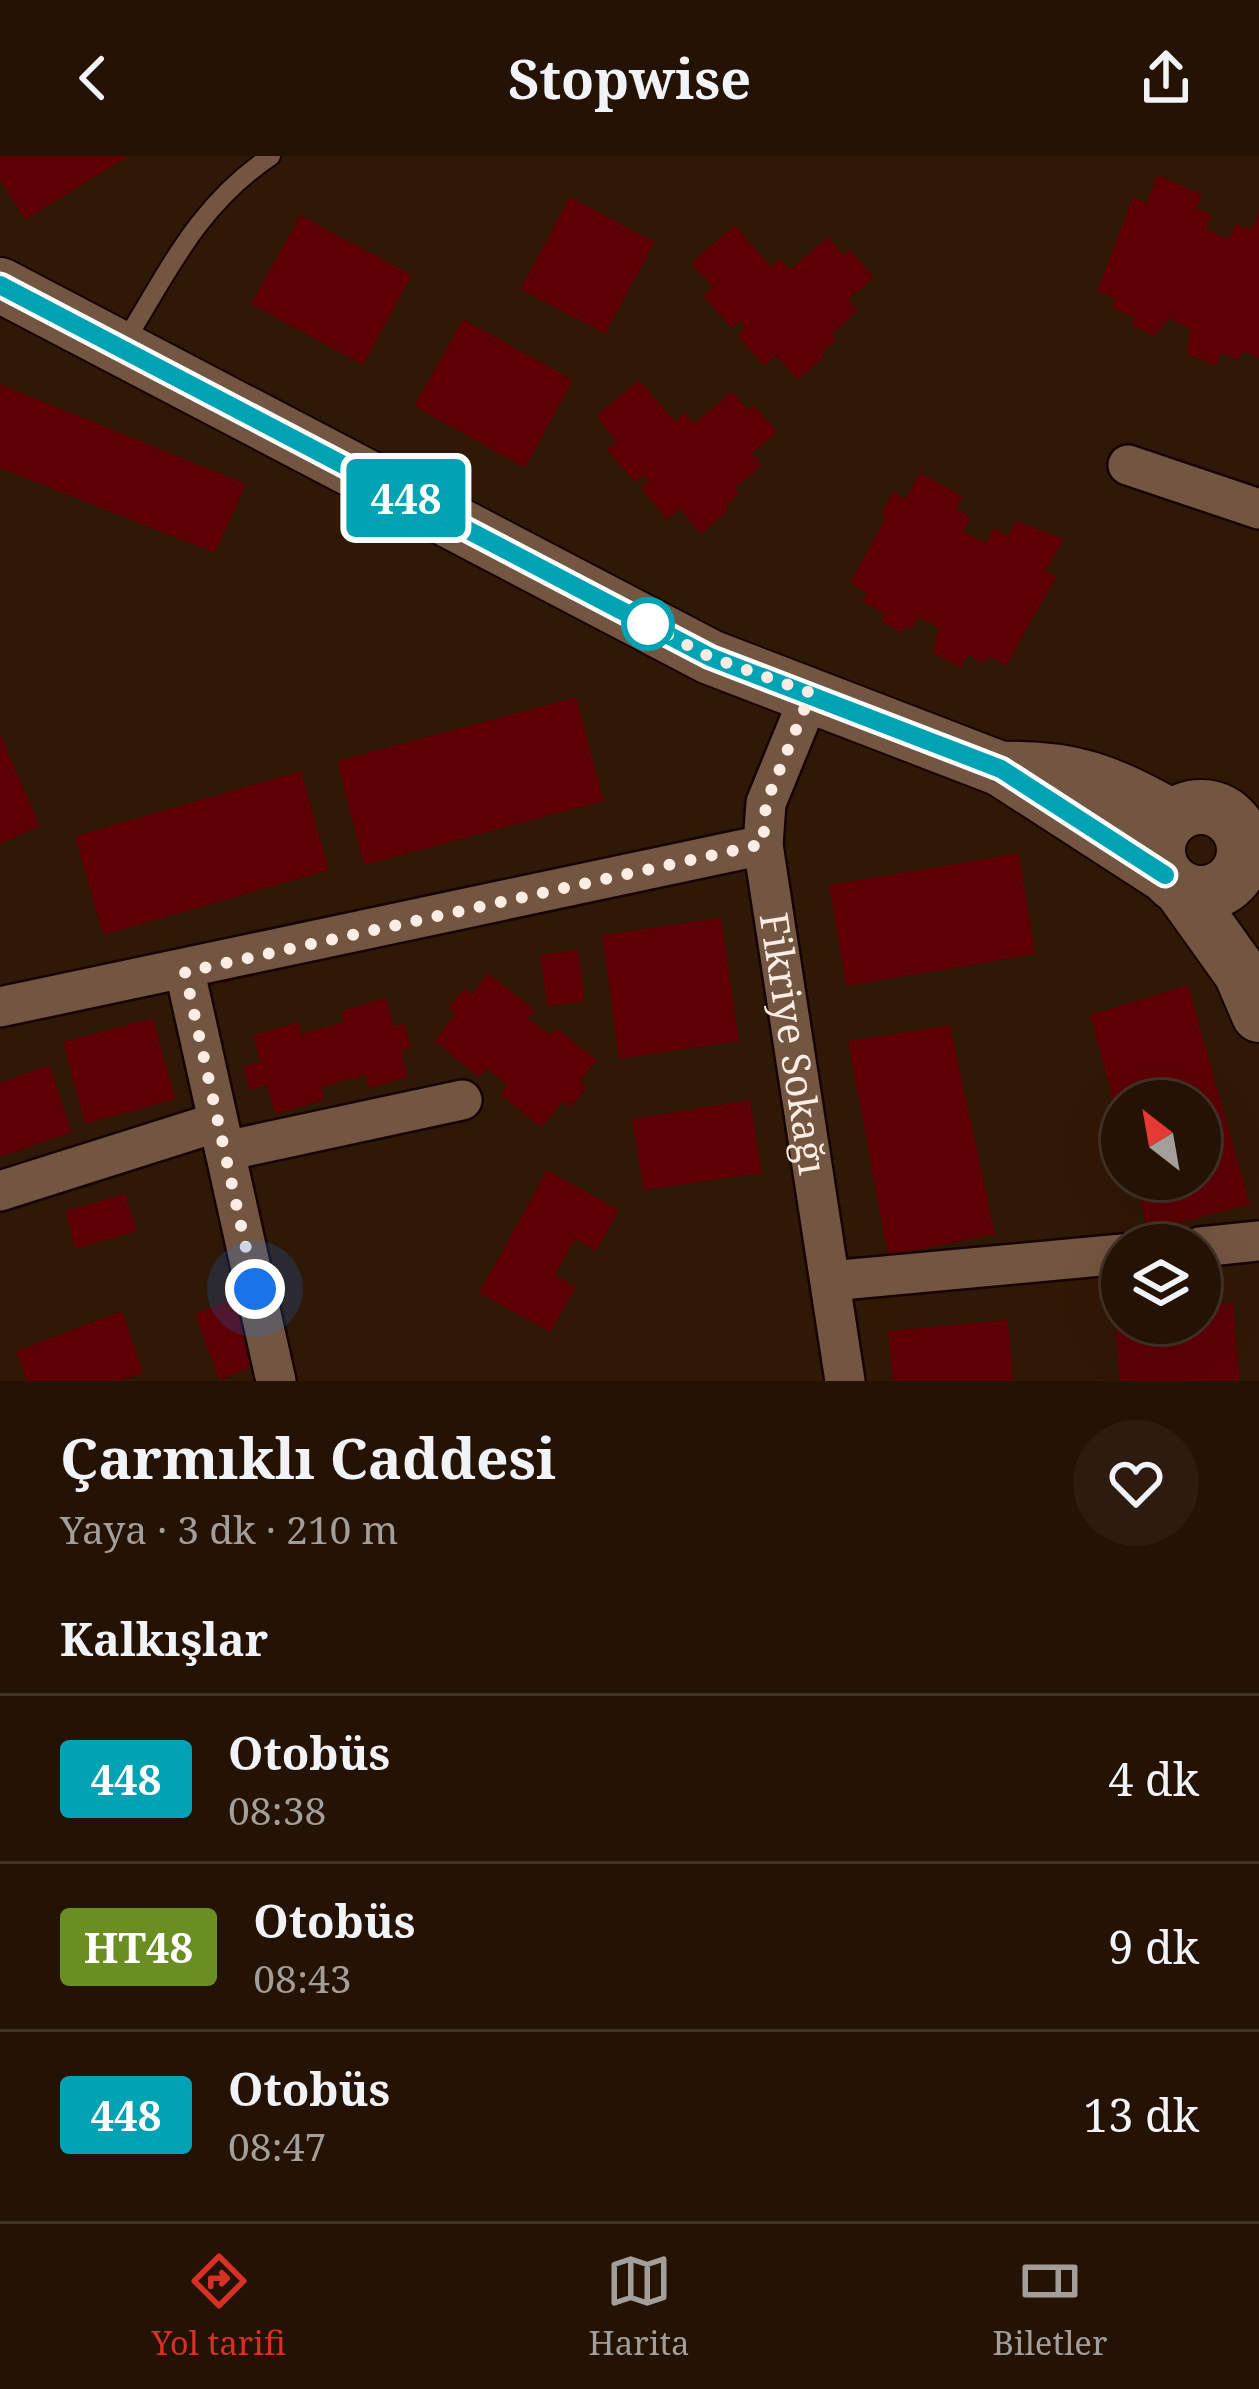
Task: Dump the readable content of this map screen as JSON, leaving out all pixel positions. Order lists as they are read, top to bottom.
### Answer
{
  "streets": {
    "street": ["Fikriye Sokağı"]
  },
  "lines": ["bus line 448"],
  "north": "top left",
  "page": {
    "header": "Stopwise",
    "on_map": "448",
    "heading": [
      ["Çarmıklı Caddesi", "Yaya · 3 dk · 210 m"],
      "Kalkışlar"
    ],
    "list": [
      {
        "mark": "448",
        "name": "Otobüs",
        "note": "08:38",
        "value": "4 dk"
      },
      {
        "mark": "HT48",
        "name": "Otobüs",
        "note": "08:43",
        "value": "9 dk"
      },
      {
        "mark": "448",
        "name": "Otobüs",
        "note": "08:47",
        "value": "13 dk"
      }
    ],
    "tabs": ["Yol tarifi", "Harita", "Biletler"]
  }
}
